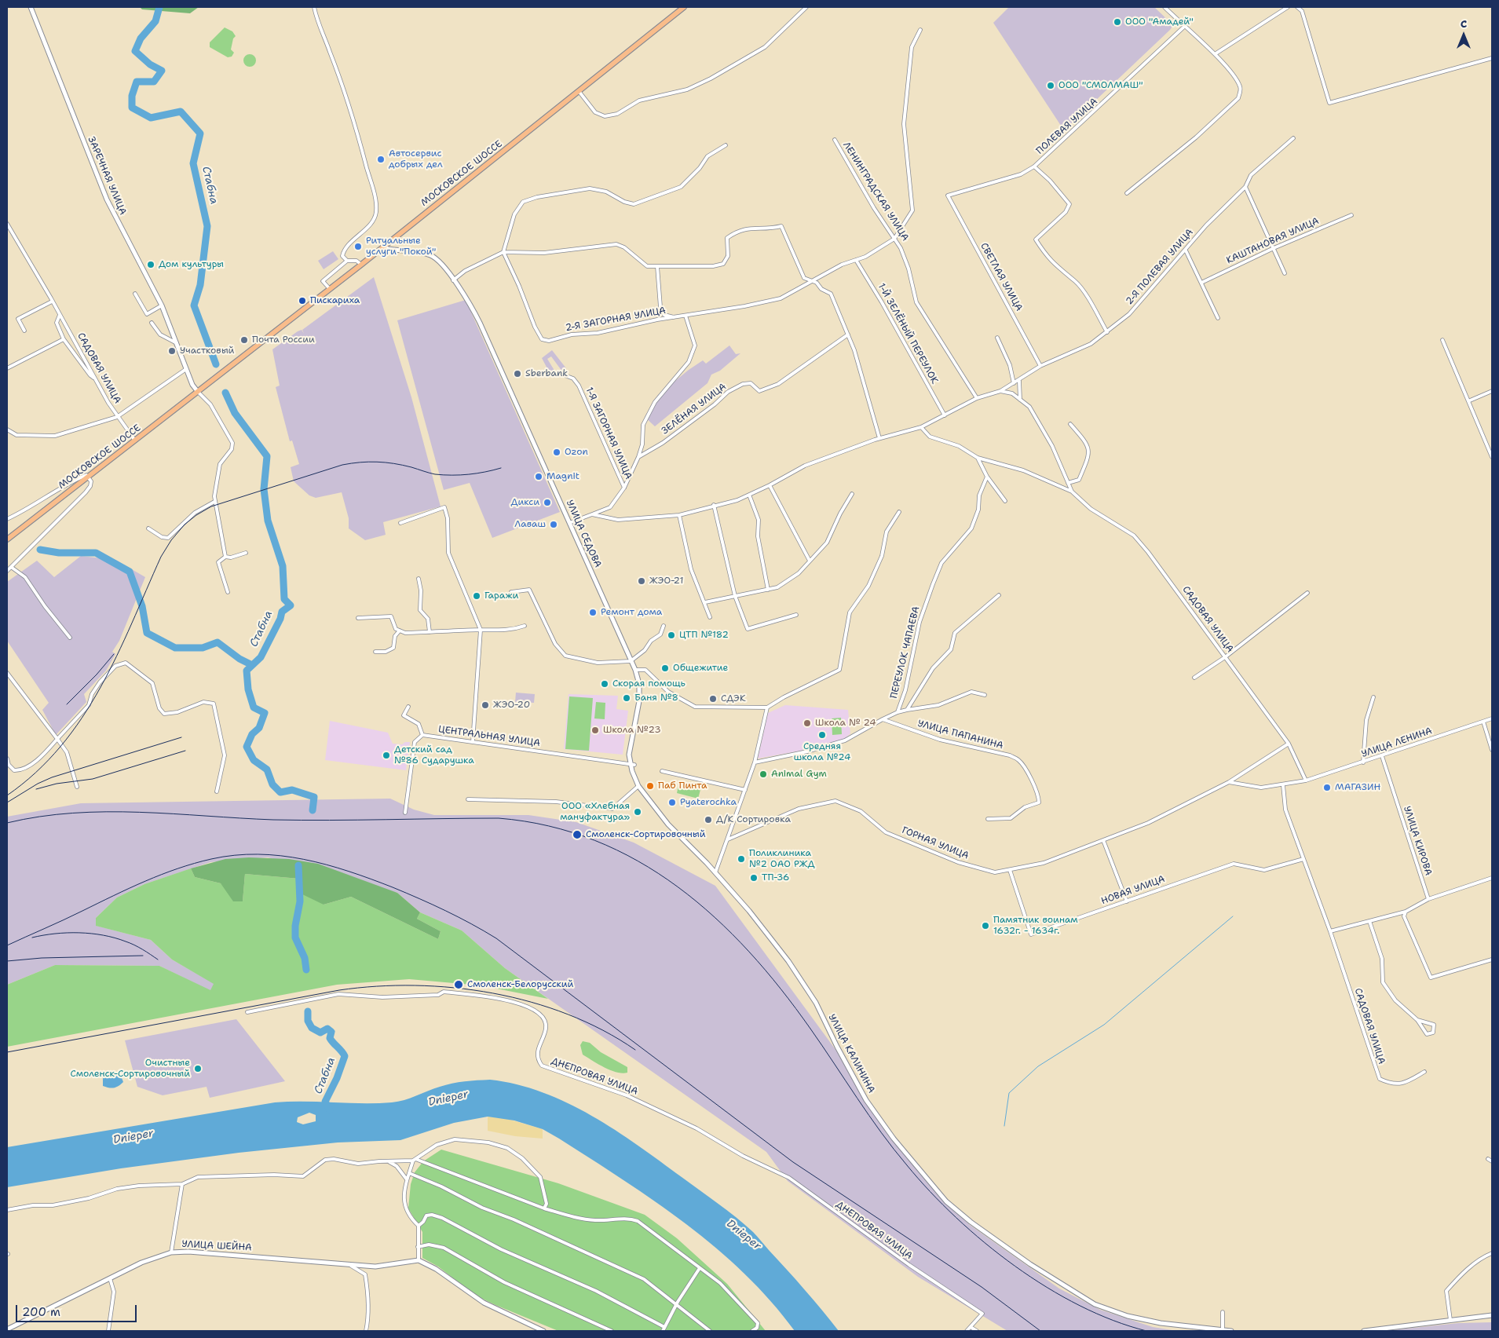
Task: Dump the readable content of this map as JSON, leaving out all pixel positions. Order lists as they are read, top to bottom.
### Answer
{
  "streets": {
    "main road": ["МОСКОВСКОЕ ШОССЕ"],
    "street": [
      "ПОЛЕВАЯ УЛИЦА",
      "ЗАРЕЧНАЯ УЛИЦА",
      "ЛЕНИНГРАДСКАЯ УЛИЦА",
      "КАШТАНОВАЯ УЛИЦА",
      "2-Я ПОЛЕВАЯ УЛИЦА",
      "СВЕТЛАЯ УЛИЦА",
      "2-Я ЗАГОРНАЯ УЛИЦА",
      "1-Й ЗЕЛЁНЫЙ ПЕРЕУЛОК",
      "САДОВАЯ УЛИЦА",
      "ЗЕЛЁНАЯ УЛИЦА",
      "1-Я ЗАГОРНАЯ УЛИЦА",
      "УЛИЦА СЕДОВА",
      "ПЕРЕУЛОК ЧАПАЕВА",
      "УЛИЦА ПАПАНИНА",
      "ЦЕНТРАЛЬНАЯ УЛИЦА",
      "УЛИЦА ЛЕНИНА",
      "УЛИЦА КИРОВА",
      "ГОРНАЯ УЛИЦА",
      "НОВАЯ УЛИЦА",
      "УЛИЦА КАЛИНИНА",
      "ДНЕПРОВАЯ УЛИЦА",
      "УЛИЦА ШЕЙНА"
    ]
  },
  "crossings": [
    ["ПОЛЕВАЯ УЛИЦА", "2-Я ПОЛЕВАЯ УЛИЦА"],
    ["ПОЛЕВАЯ УЛИЦА", "СВЕТЛАЯ УЛИЦА"],
    ["МОСКОВСКОЕ ШОССЕ", "ЗАРЕЧНАЯ УЛИЦА"],
    ["МОСКОВСКОЕ ШОССЕ", "САДОВАЯ УЛИЦА"],
    ["МОСКОВСКОЕ ШОССЕ", "УЛИЦА СЕДОВА"],
    ["ЛЕНИНГРАДСКАЯ УЛИЦА", "2-Я ПОЛЕВАЯ УЛИЦА"],
    ["ЛЕНИНГРАДСКАЯ УЛИЦА", "2-Я ЗАГОРНАЯ УЛИЦА"],
    ["2-Я ПОЛЕВАЯ УЛИЦА", "СВЕТЛАЯ УЛИЦА"],
    ["2-Я ПОЛЕВАЯ УЛИЦА", "1-Й ЗЕЛЁНЫЙ ПЕРЕУЛОК"],
    ["2-Я ПОЛЕВАЯ УЛИЦА", "САДОВАЯ УЛИЦА"],
    ["2-Я ЗАГОРНАЯ УЛИЦА", "1-Й ЗЕЛЁНЫЙ ПЕРЕУЛОК"],
    ["САДОВАЯ УЛИЦА", "УЛИЦА ЛЕНИНА"],
    ["САДОВАЯ УЛИЦА", "ГОРНАЯ УЛИЦА"],
    ["САДОВАЯ УЛИЦА", "НОВАЯ УЛИЦА"],
    ["УЛИЦА СЕДОВА", "ЦЕНТРАЛЬНАЯ УЛИЦА"],
    ["УЛИЦА СЕДОВА", "УЛИЦА КАЛИНИНА"],
    ["ПЕРЕУЛОК ЧАПАЕВА", "УЛИЦА ПАПАНИНА"],
    ["УЛИЦА ЛЕНИНА", "УЛИЦА КИРОВА"],
    ["УЛИЦА ЛЕНИНА", "ГОРНАЯ УЛИЦА"],
    ["ГОРНАЯ УЛИЦА", "НОВАЯ УЛИЦА"]
  ],
  "water": ["Стабна", "Dnieper"],
  "places": [
    "ООО \"Амадей\"",
    "ООО \"СМОЛМАШ\"",
    "Автосервис добрых дел",
    "Ритуальные услуги \"Покой\"",
    "Дом культуры",
    "Пискариха",
    "Почта России",
    "Участковый",
    "Sberbank",
    "Ozon",
    "Magnit",
    "Дикси",
    "Лаваш",
    "ЖЭО-21",
    "Гаражи",
    "Ремонт дома",
    "ЦТП №182",
    "Общежитие",
    "Скорая помощь",
    "Баня №8",
    "СДЭК",
    "ЖЭО-20",
    "Школа № 24",
    "Школа №23",
    "Средняя школа №24",
    "Детский сад №86 Сударушка",
    "Animal Gym",
    "Паб Пинта",
    "МАГАЗИН",
    "Pyaterochka",
    "ООО «Хлебная мануфактура»",
    "Д/К Сортировка",
    "Смоленск-Сортировочный",
    "Поликлиника №2 ОАО РЖД",
    "ТП-36",
    "Памятник воинам 1632г. - 1634г.",
    "Смоленск-Белорусский",
    "Очистные Смоленск-Сортировочный"
  ],
  "scale_bar": "200 m",
  "north": "top"
}
